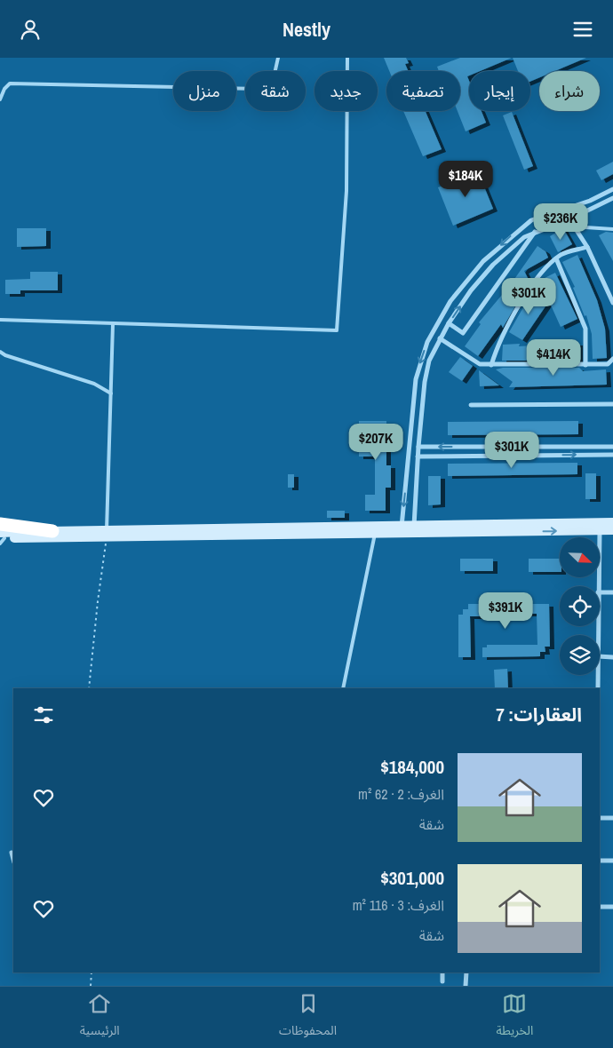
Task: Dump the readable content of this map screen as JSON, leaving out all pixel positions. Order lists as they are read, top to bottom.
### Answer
{
  "north": "bottom right",
  "page": {
    "header": "Nestly",
    "chip": [
      "شراء",
      "إيجار",
      "تصفية",
      "جديد",
      "شقة",
      "منزل"
    ],
    "price": [
      "$184K",
      "$236K",
      "$301K",
      "$414K",
      "$207K",
      "$301K",
      "$391K"
    ],
    "heading": "العقارات: 7",
    "list": [
      {
        "name": "$184,000",
        "note": "الغرف: 2 · 62 m² · شقة"
      },
      {
        "name": "$301,000",
        "note": "الغرف: 3 · 116 m² · شقة"
      }
    ],
    "tabs": ["الخريطة", "المحفوظات", "الرئيسية"]
  }
}
